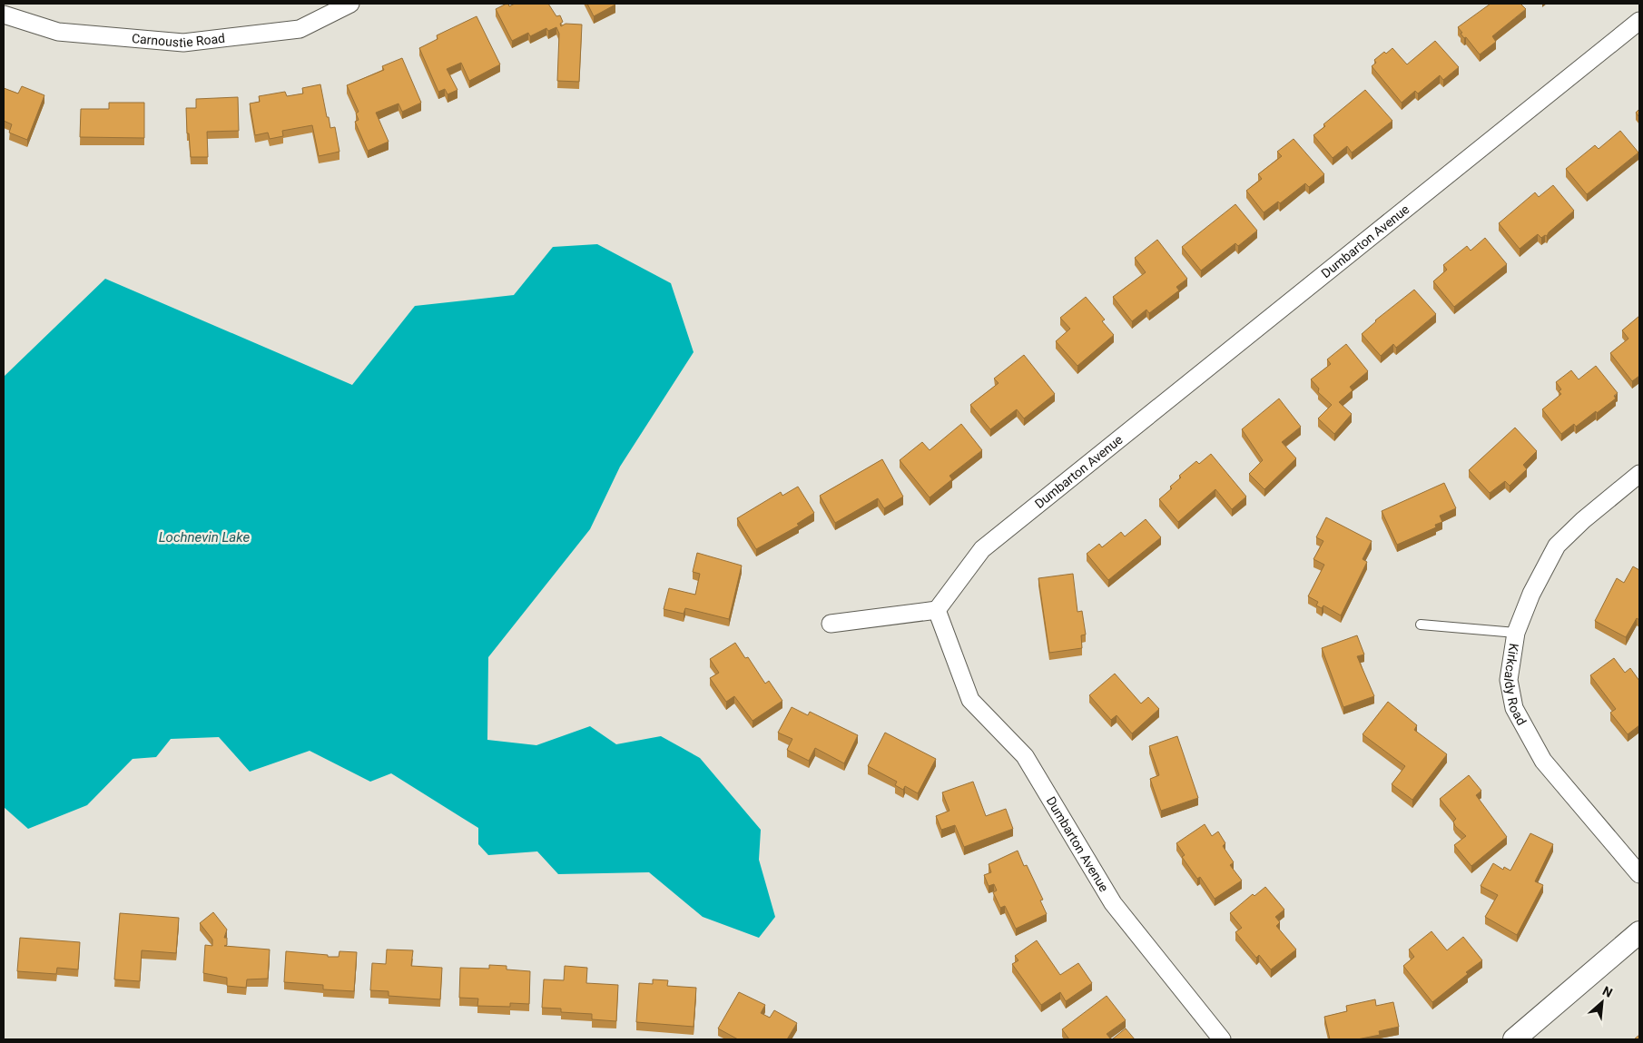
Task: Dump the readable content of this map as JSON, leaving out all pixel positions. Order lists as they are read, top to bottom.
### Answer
{
  "streets": {
    "street": ["Carnoustie Road", "Dumbarton Avenue", "Kirkcaldy Road"]
  },
  "water": ["Lochnevin Lake"],
  "north": "top right"
}
